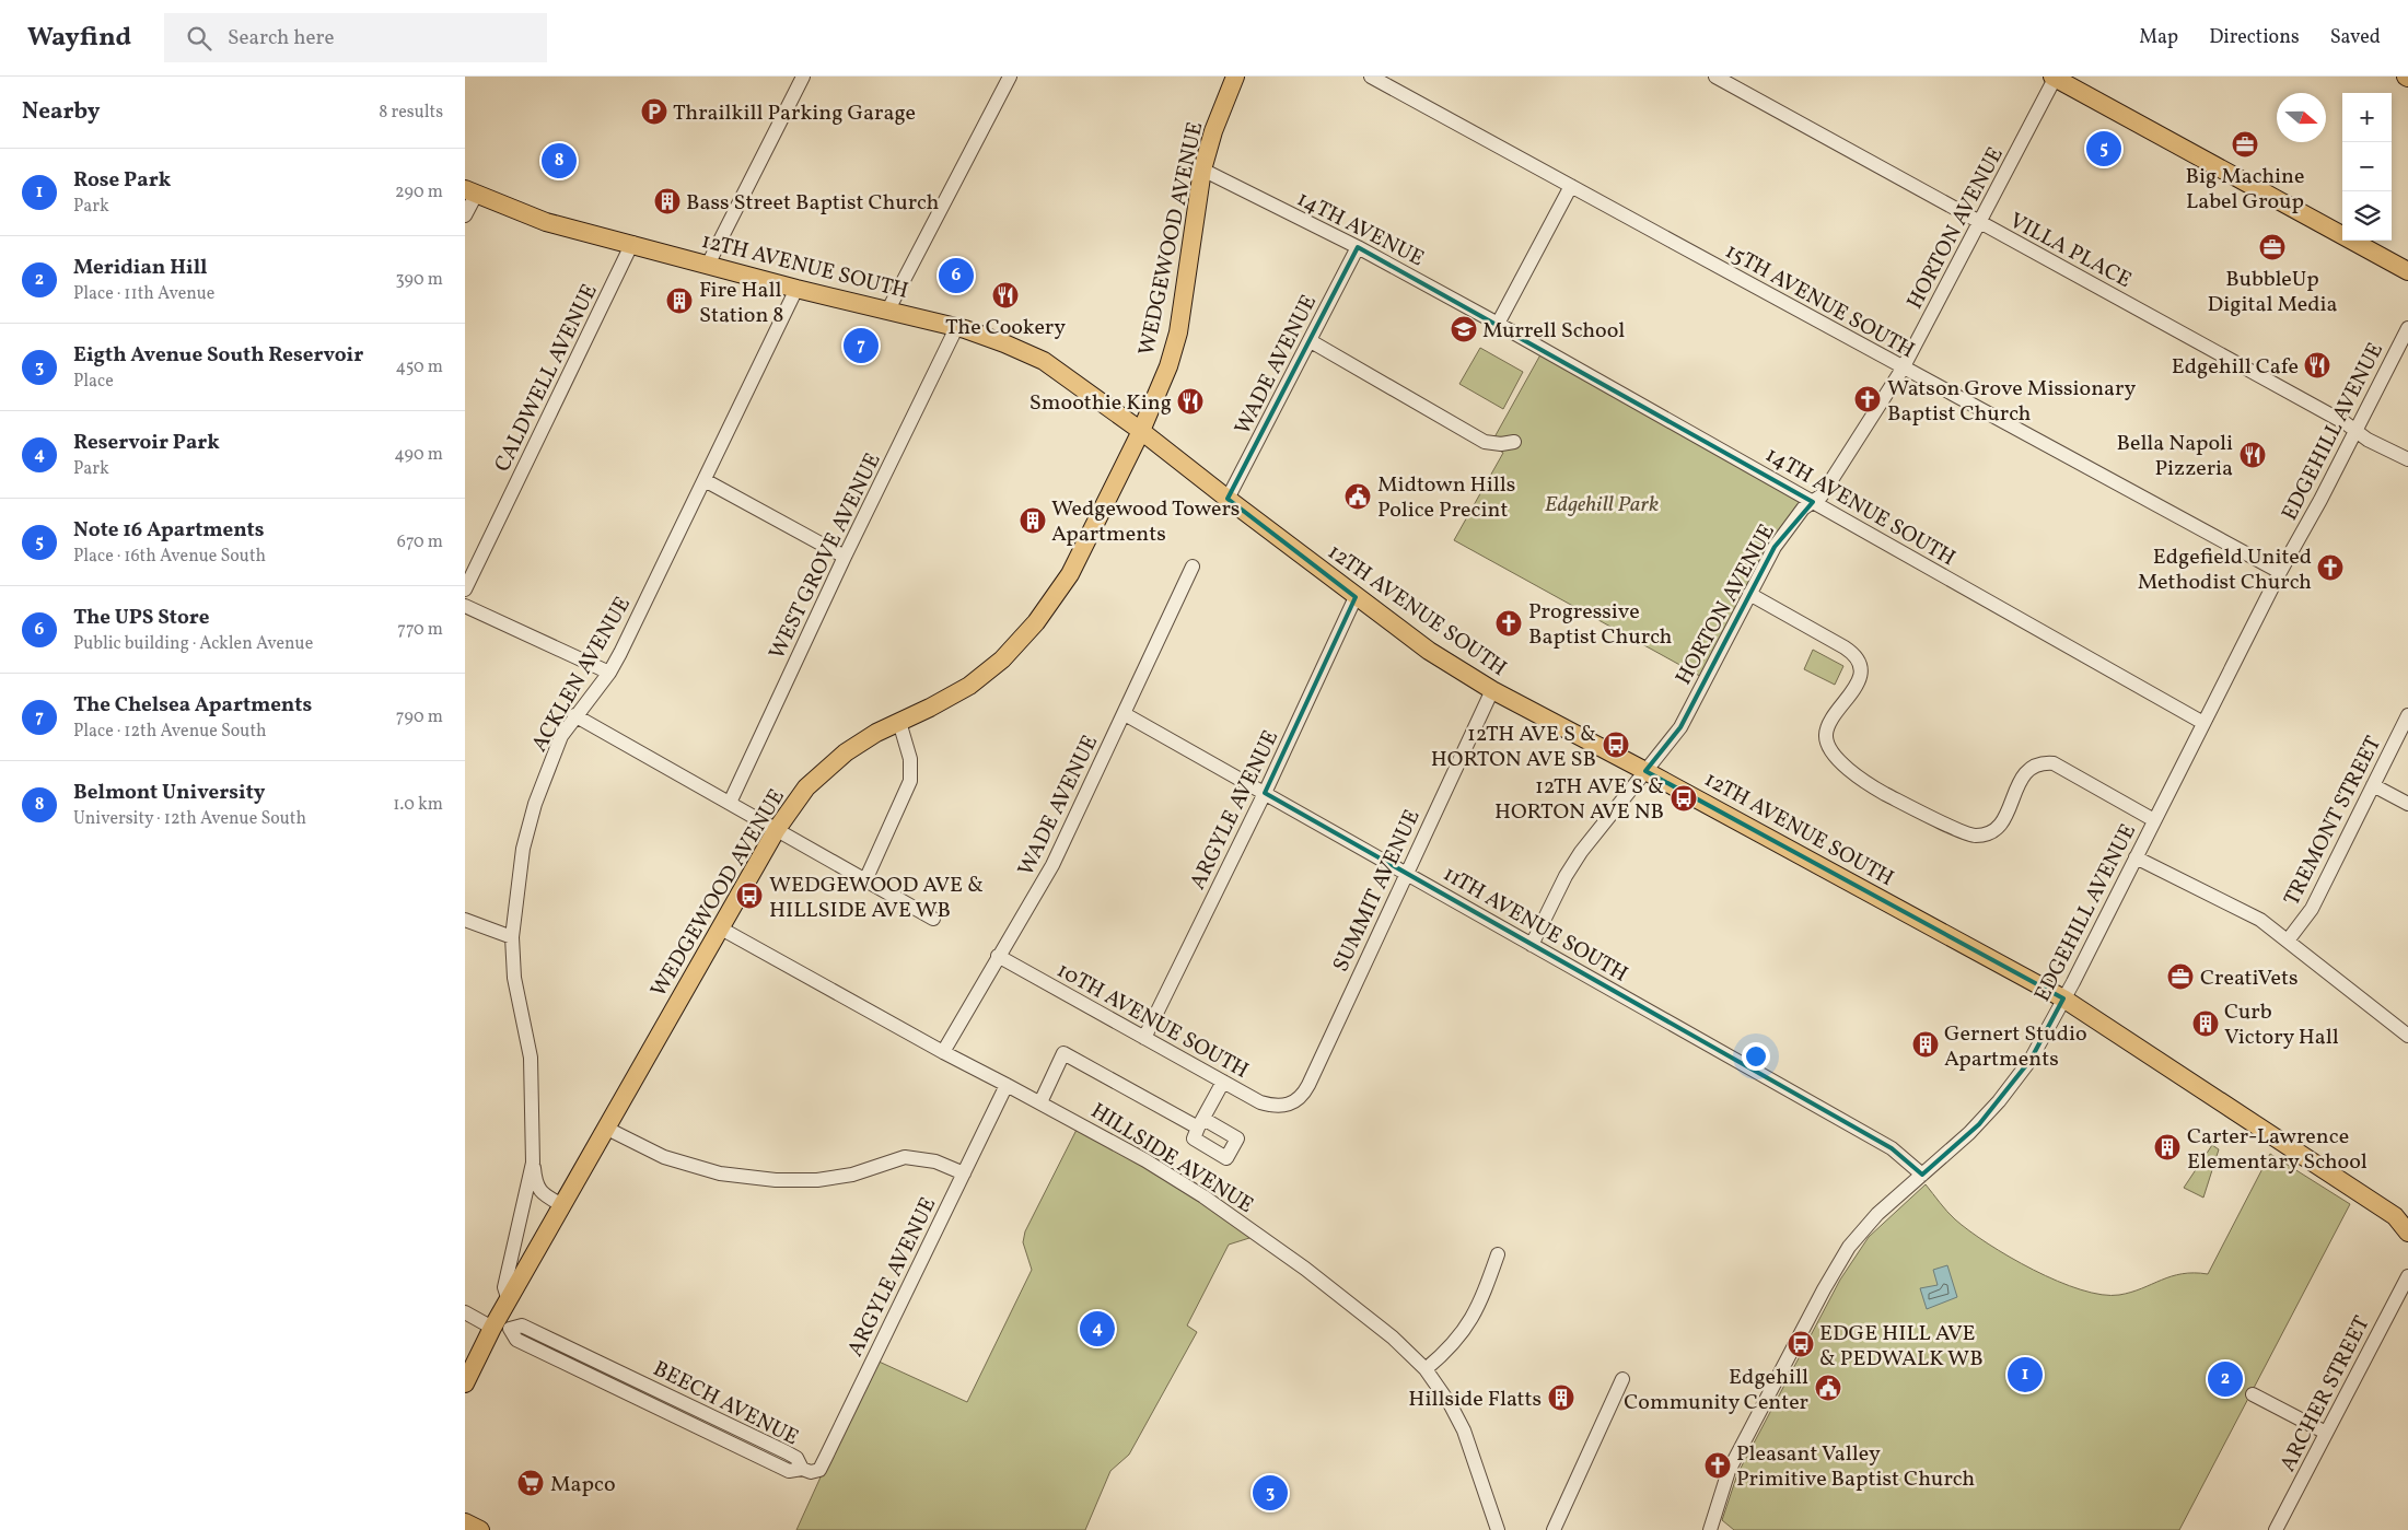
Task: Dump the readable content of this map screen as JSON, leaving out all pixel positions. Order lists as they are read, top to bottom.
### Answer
{
  "streets": {
    "main road": ["WEDGEWOOD AVENUE", "12TH AVENUE SOUTH"],
    "street": [
      "14TH AVENUE",
      "HORTON AVENUE",
      "VILLA PLACE",
      "15TH AVENUE SOUTH",
      "WADE AVENUE",
      "CALDWELL AVENUE",
      "EDGEHILL AVENUE",
      "14TH AVENUE SOUTH",
      "WEST GROVE AVENUE",
      "ACKLEN AVENUE",
      "ARGYLE AVENUE",
      "TREMONT STREET",
      "SUMMIT AVENUE",
      "11TH AVENUE SOUTH",
      "10TH AVENUE SOUTH",
      "HILLSIDE AVENUE",
      "ARCHER STREET",
      "BEECH AVENUE"
    ]
  },
  "crossings": [
    ["14TH AVENUE", "WEDGEWOOD AVENUE"],
    ["14TH AVENUE", "WADE AVENUE"],
    ["14TH AVENUE", "14TH AVENUE SOUTH"],
    ["HORTON AVENUE", "VILLA PLACE"],
    ["HORTON AVENUE", "12TH AVENUE SOUTH"],
    ["HORTON AVENUE", "15TH AVENUE SOUTH"],
    ["HORTON AVENUE", "14TH AVENUE SOUTH"],
    ["HORTON AVENUE", "11TH AVENUE SOUTH"],
    ["WEDGEWOOD AVENUE", "12TH AVENUE SOUTH"],
    ["WEDGEWOOD AVENUE", "ACKLEN AVENUE"],
    ["WEDGEWOOD AVENUE", "HILLSIDE AVENUE"],
    ["WEDGEWOOD AVENUE", "BEECH AVENUE"],
    ["VILLA PLACE", "EDGEHILL AVENUE"],
    ["12TH AVENUE SOUTH", "WADE AVENUE"],
    ["12TH AVENUE SOUTH", "CALDWELL AVENUE"],
    ["12TH AVENUE SOUTH", "EDGEHILL AVENUE"],
    ["12TH AVENUE SOUTH", "WEST GROVE AVENUE"],
    ["12TH AVENUE SOUTH", "ACKLEN AVENUE"],
    ["12TH AVENUE SOUTH", "ARGYLE AVENUE"],
    ["12TH AVENUE SOUTH", "SUMMIT AVENUE"],
    ["15TH AVENUE SOUTH", "EDGEHILL AVENUE"],
    ["WADE AVENUE", "11TH AVENUE SOUTH"],
    ["WADE AVENUE", "10TH AVENUE SOUTH"],
    ["WADE AVENUE", "HILLSIDE AVENUE"],
    ["EDGEHILL AVENUE", "14TH AVENUE SOUTH"],
    ["EDGEHILL AVENUE", "11TH AVENUE SOUTH"],
    ["ARGYLE AVENUE", "11TH AVENUE SOUTH"],
    ["ARGYLE AVENUE", "10TH AVENUE SOUTH"],
    ["ARGYLE AVENUE", "HILLSIDE AVENUE"],
    ["ARGYLE AVENUE", "BEECH AVENUE"],
    ["SUMMIT AVENUE", "11TH AVENUE SOUTH"],
    ["SUMMIT AVENUE", "10TH AVENUE SOUTH"]
  ],
  "parks": ["Edgehill Park"],
  "places": {
    "parking": ["Thrailkill Parking Garage"],
    "office": ["Big Machine Label Group", "BubbleUp Digital Media", "CreatiVets"],
    "building": [
      "Bass Street Baptist Church",
      "Fire Hall Station 8",
      "Wedgewood Towers Apartments",
      "Curb Victory Hall",
      "Gernert Studio Apartments",
      "Carter-Lawrence Elementary School",
      "Hillside Flatts"
    ],
    "restaurant": [
      "The Cookery",
      "Edgehill Cafe",
      "Smoothie King",
      "Bella Napoli Pizzeria"
    ],
    "school or university": ["Murrell School"],
    "church": [
      "Watson Grove Missionary Baptist Church",
      "Edgefield United Methodist Church",
      "Progressive Baptist Church",
      "Pleasant Valley Primitive Baptist Church"
    ],
    "public building": ["Midtown Hills Police Precint", "Edgehill Community Center"],
    "bus stop": [
      "12TH AVE S & HORTON AVE SB",
      "12TH AVE S & HORTON AVE NB",
      "WEDGEWOOD AVE & HILLSIDE AVE WB",
      "EDGE HILL AVE & PEDWALK WB"
    ],
    "supermarket": ["Mapco"]
  },
  "north": "right",
  "page": {
    "header": "Wayfind",
    "search": "Search here",
    "nav": ["Map", "Directions", "Saved"],
    "heading": ["Nearby", "8 results"],
    "map_buttons": ["+", "−"],
    "pins": [
      "5",
      "8",
      "6",
      "7",
      "4",
      "1",
      "2",
      "3"
    ],
    "list": [
      {
        "mark": "1",
        "name": "Rose Park",
        "note": "Park",
        "value": "290 m"
      },
      {
        "mark": "2",
        "name": "Meridian Hill",
        "note": "Place · 11th Avenue",
        "value": "390 m"
      },
      {
        "mark": "3",
        "name": "Eigth Avenue South Reservoir",
        "note": "Place",
        "value": "450 m"
      },
      {
        "mark": "4",
        "name": "Reservoir Park",
        "note": "Park",
        "value": "490 m"
      },
      {
        "mark": "5",
        "name": "Note 16 Apartments",
        "note": "Place · 16th Avenue South",
        "value": "670 m"
      },
      {
        "mark": "6",
        "name": "The UPS Store",
        "note": "Public building · Acklen Avenue",
        "value": "770 m"
      },
      {
        "mark": "7",
        "name": "The Chelsea Apartments",
        "note": "Place · 12th Avenue South",
        "value": "790 m"
      },
      {
        "mark": "8",
        "name": "Belmont University",
        "note": "University · 12th Avenue South",
        "value": "1.0 km"
      }
    ]
  }
}
